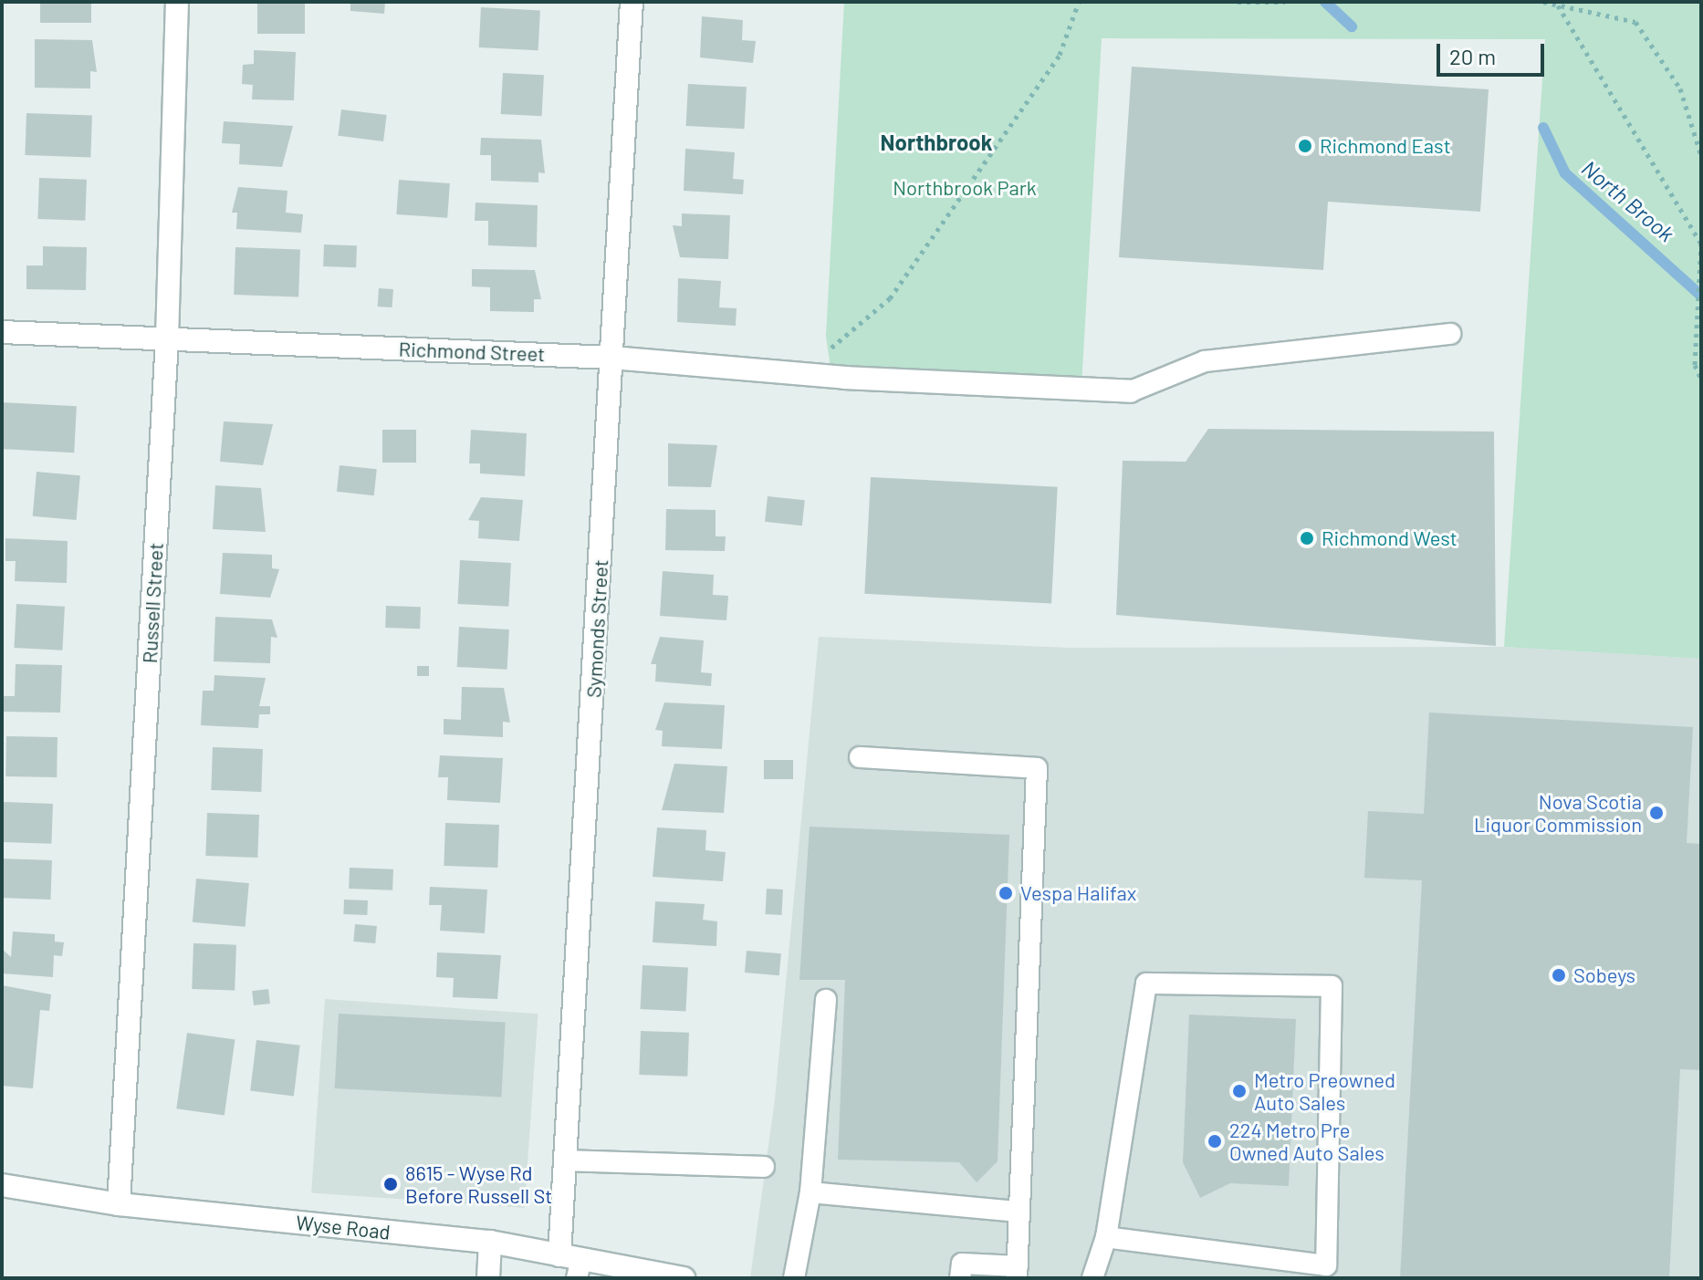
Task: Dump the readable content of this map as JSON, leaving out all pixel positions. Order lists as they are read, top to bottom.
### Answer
{
  "streets": {
    "street": [
      "Richmond Street",
      "Russell Street",
      "Symonds Street",
      "Wyse Road"
    ]
  },
  "crossings": [
    ["Richmond Street", "Russell Street"],
    ["Richmond Street", "Symonds Street"],
    ["Russell Street", "Wyse Road"],
    ["Symonds Street", "Wyse Road"]
  ],
  "districts": ["Northbrook"],
  "water": ["North Brook"],
  "parks": ["Northbrook Park"],
  "places": [
    "Richmond East",
    "Richmond West",
    "Nova Scotia Liquor Commission",
    "Vespa Halifax",
    "Sobeys",
    "Metro Preowned Auto Sales",
    "224 Metro Pre Owned Auto Sales",
    "8615 - Wyse Rd Before Russell St"
  ],
  "scale_bar": "20 m"
}
